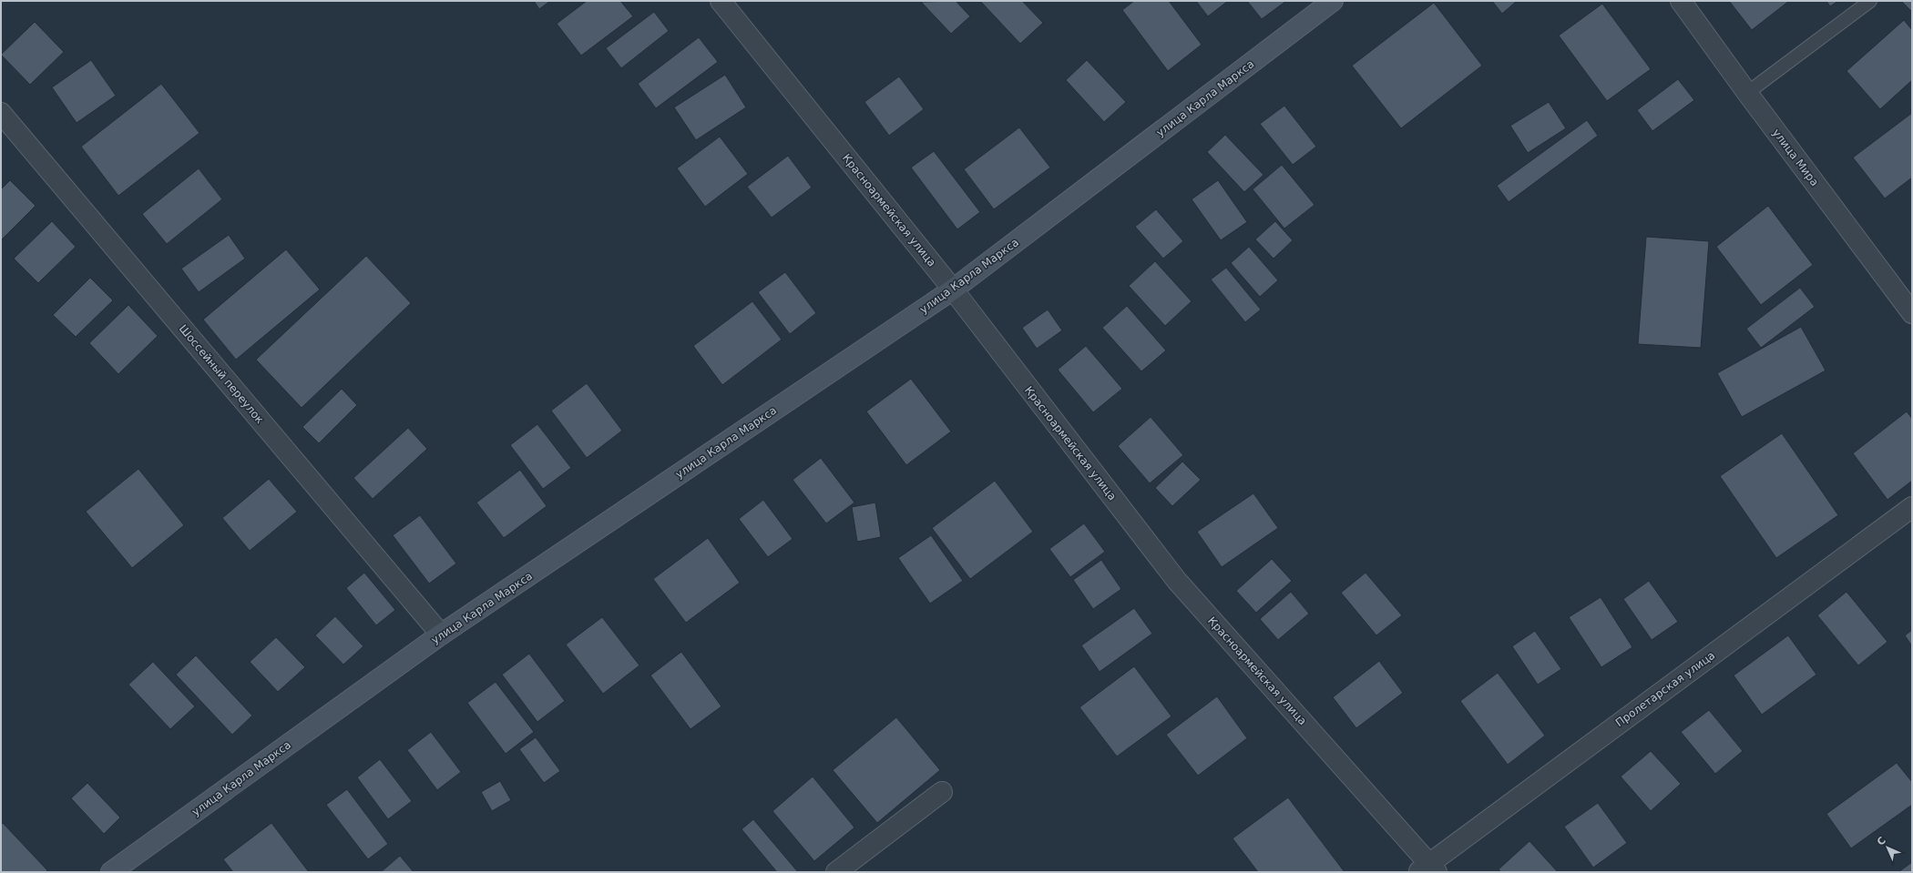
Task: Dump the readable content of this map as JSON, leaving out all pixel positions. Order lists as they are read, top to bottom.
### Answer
{
  "streets": {
    "main road": ["улица Карла Маркса"],
    "street": [
      "улица Мира",
      "Красноармейская улица",
      "Шоссейный переулок",
      "Пролетарская улица"
    ]
  },
  "crossings": [
    ["улица Карла Маркса", "Красноармейская улица"],
    ["улица Карла Маркса", "Шоссейный переулок"],
    ["Красноармейская улица", "Пролетарская улица"]
  ],
  "north": "top left"
}
